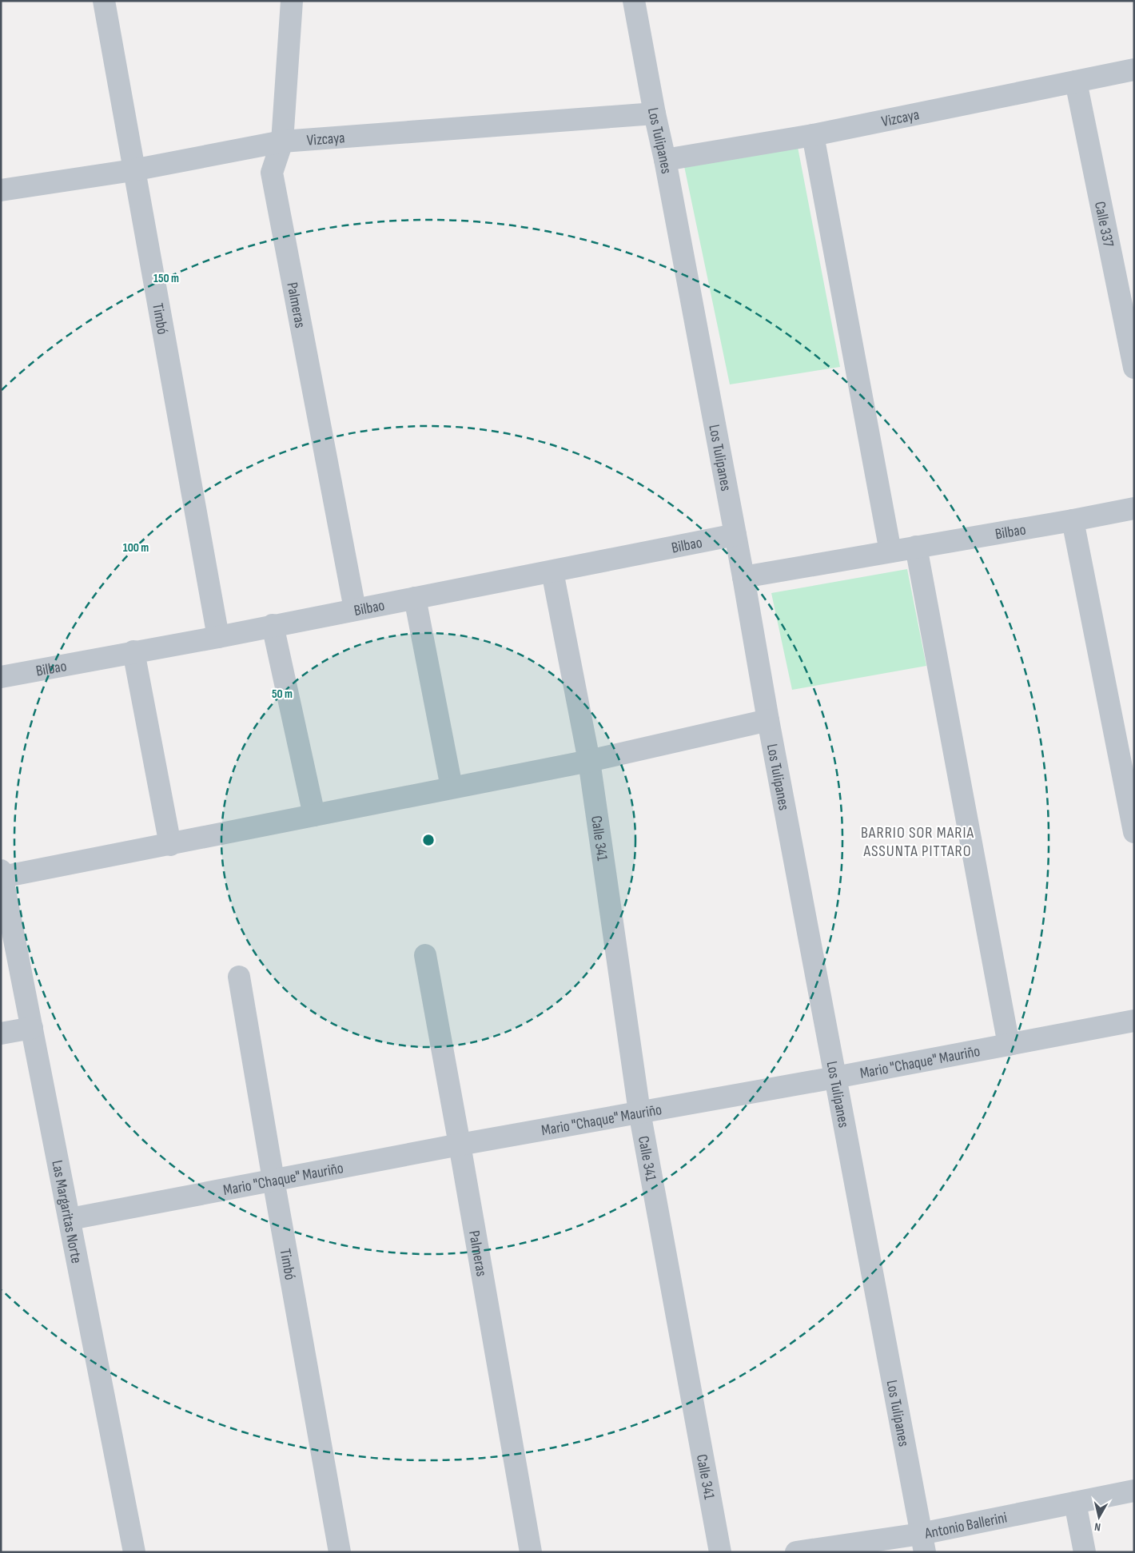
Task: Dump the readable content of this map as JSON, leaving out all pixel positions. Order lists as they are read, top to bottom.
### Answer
{
  "streets": {
    "street": [
      "Vizcaya",
      "Los Tulipanes",
      "Calle 337",
      "Palmeras",
      "Timbó",
      "Bilbao",
      "Calle 341",
      "Mario \"Chaque\" Mauriño",
      "Las Margaritas Norte",
      "Antonio Ballerini"
    ]
  },
  "crossings": [
    ["Vizcaya", "Los Tulipanes"],
    ["Vizcaya", "Calle 337"],
    ["Vizcaya", "Palmeras"],
    ["Vizcaya", "Timbó"],
    ["Los Tulipanes", "Bilbao"],
    ["Los Tulipanes", "Mario \"Chaque\" Mauriño"],
    ["Los Tulipanes", "Antonio Ballerini"],
    ["Palmeras", "Bilbao"],
    ["Palmeras", "Mario \"Chaque\" Mauriño"],
    ["Timbó", "Bilbao"],
    ["Timbó", "Mario \"Chaque\" Mauriño"],
    ["Bilbao", "Calle 341"],
    ["Calle 341", "Mario \"Chaque\" Mauriño"],
    ["Mario \"Chaque\" Mauriño", "Las Margaritas Norte"]
  ],
  "districts": ["BARRIO SOR MARIA ASSUNTA PITTARO"],
  "north": "bottom",
  "rings": ["150 m", "100 m", "50 m"]
}
